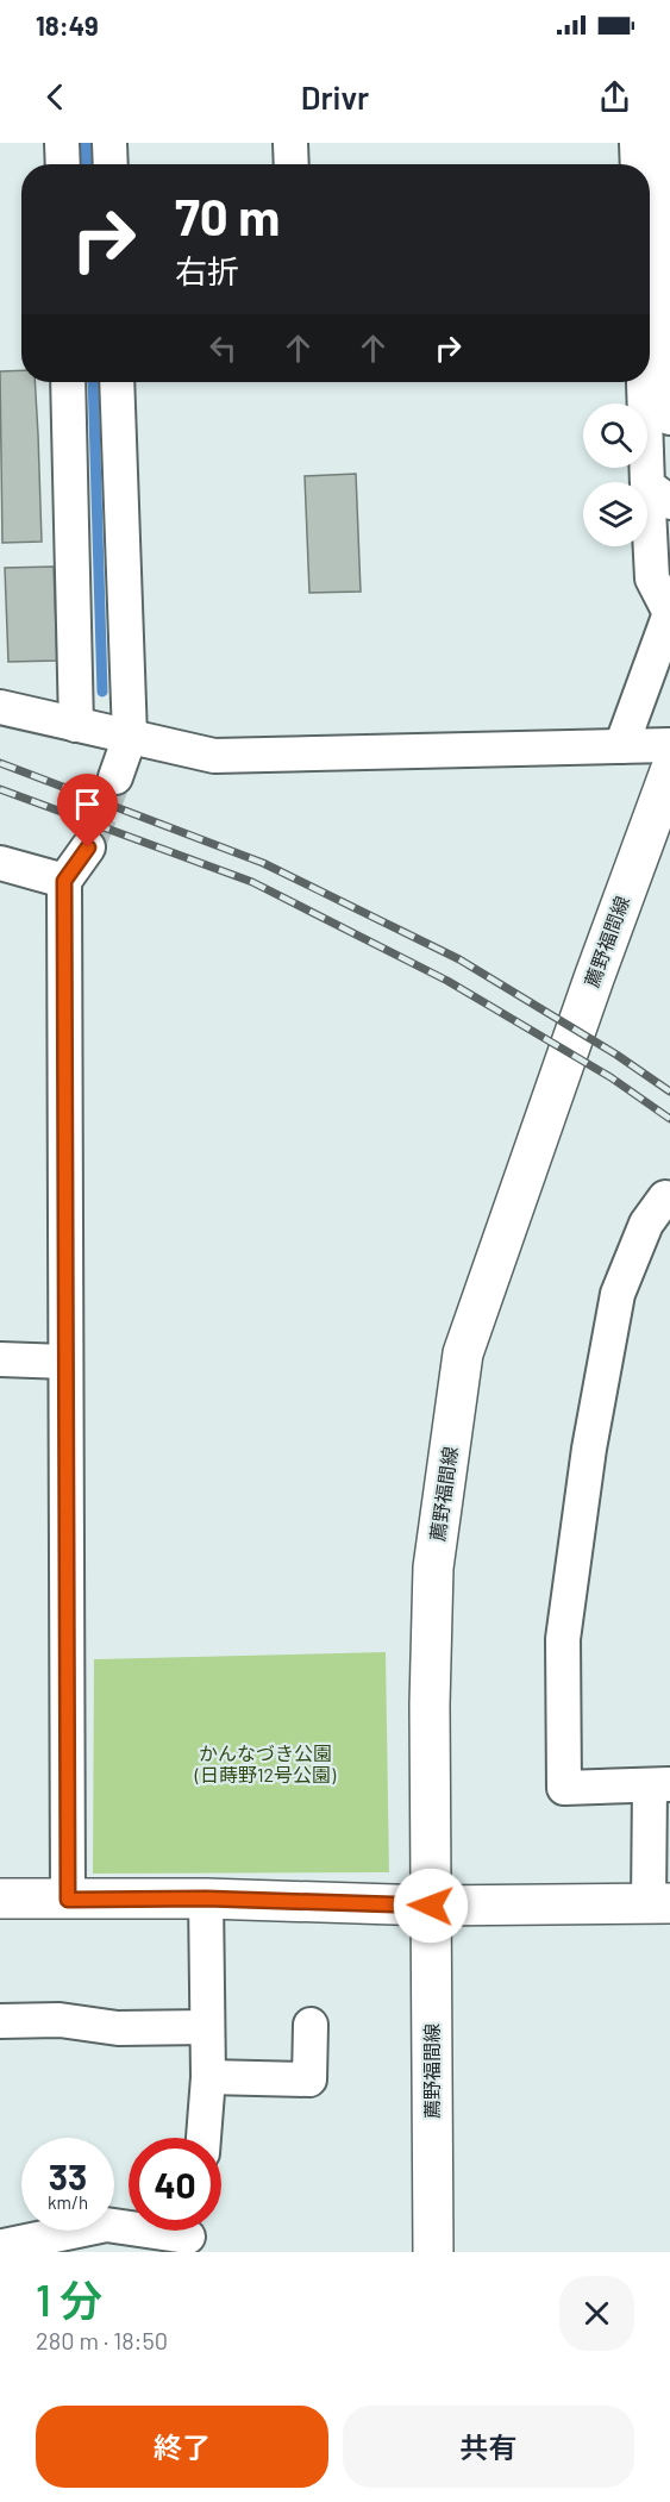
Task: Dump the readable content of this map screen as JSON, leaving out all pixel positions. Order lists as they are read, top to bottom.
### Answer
{
  "streets": {
    "main road": ["薦野福間線"]
  },
  "parks": ["かんなづき公園 (日蒔野12号公園)"],
  "page": {
    "status": "18:49",
    "header": "Drivr",
    "turn": ["70 m", "右折"],
    "speed": "33 km/h",
    "limit": "40",
    "heading": ["1 分", "280 m · 18:50"],
    "buttons": ["終了", "共有"]
  }
}
